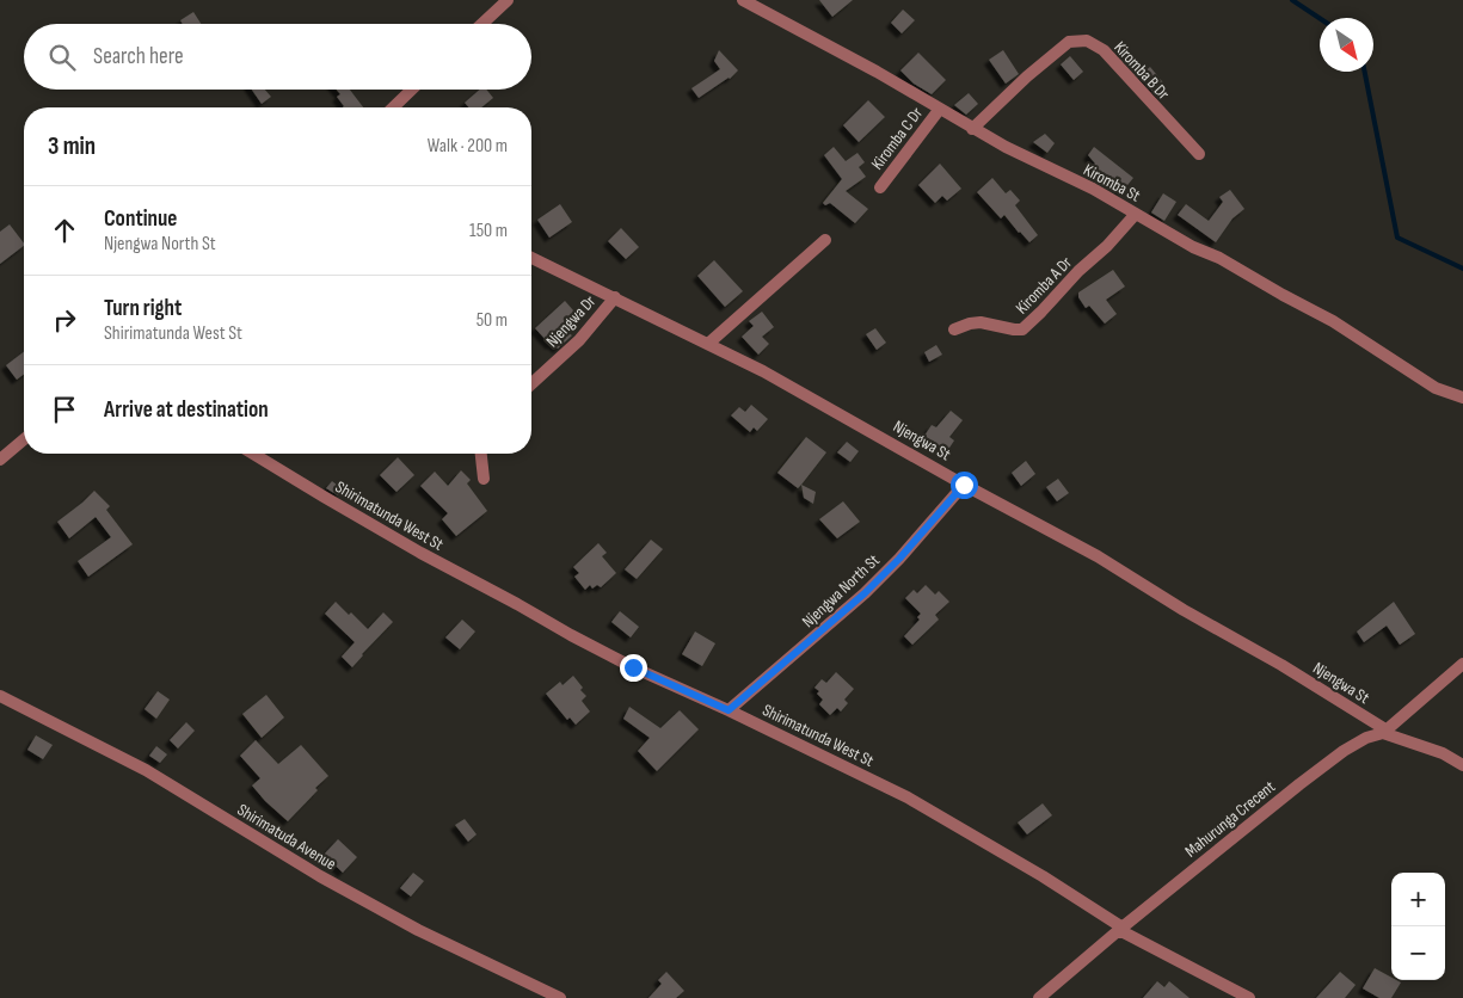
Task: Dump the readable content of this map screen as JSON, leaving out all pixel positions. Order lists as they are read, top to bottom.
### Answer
{
  "streets": {
    "street": [
      "Kiromba B Dr",
      "Kiromba C Dr",
      "Kiromba St",
      "Kiromba A Dr",
      "Njengwa Dr",
      "Njengwa St",
      "Shirimatunda West St",
      "Njengwa North St",
      "Mahurunga Crecent",
      "Shirimatuda Avenue"
    ]
  },
  "crossings": [
    ["Kiromba B Dr", "Kiromba St"],
    ["Kiromba C Dr", "Kiromba St"],
    ["Kiromba St", "Kiromba A Dr"],
    ["Njengwa Dr", "Njengwa St"],
    ["Njengwa St", "Njengwa North St"],
    ["Njengwa St", "Mahurunga Crecent"],
    ["Shirimatunda West St", "Njengwa North St"],
    ["Shirimatunda West St", "Mahurunga Crecent"]
  ],
  "north": "bottom right",
  "page": {
    "search": "Search here",
    "heading": ["3 min", "Walk · 200 m"],
    "list": [
      ["Continue", "Njengwa North St", "150 m"],
      ["Turn right", "Shirimatunda West St", "50 m"],
      "Arrive at destination"
    ],
    "map_buttons": ["+", "−"]
  }
}
